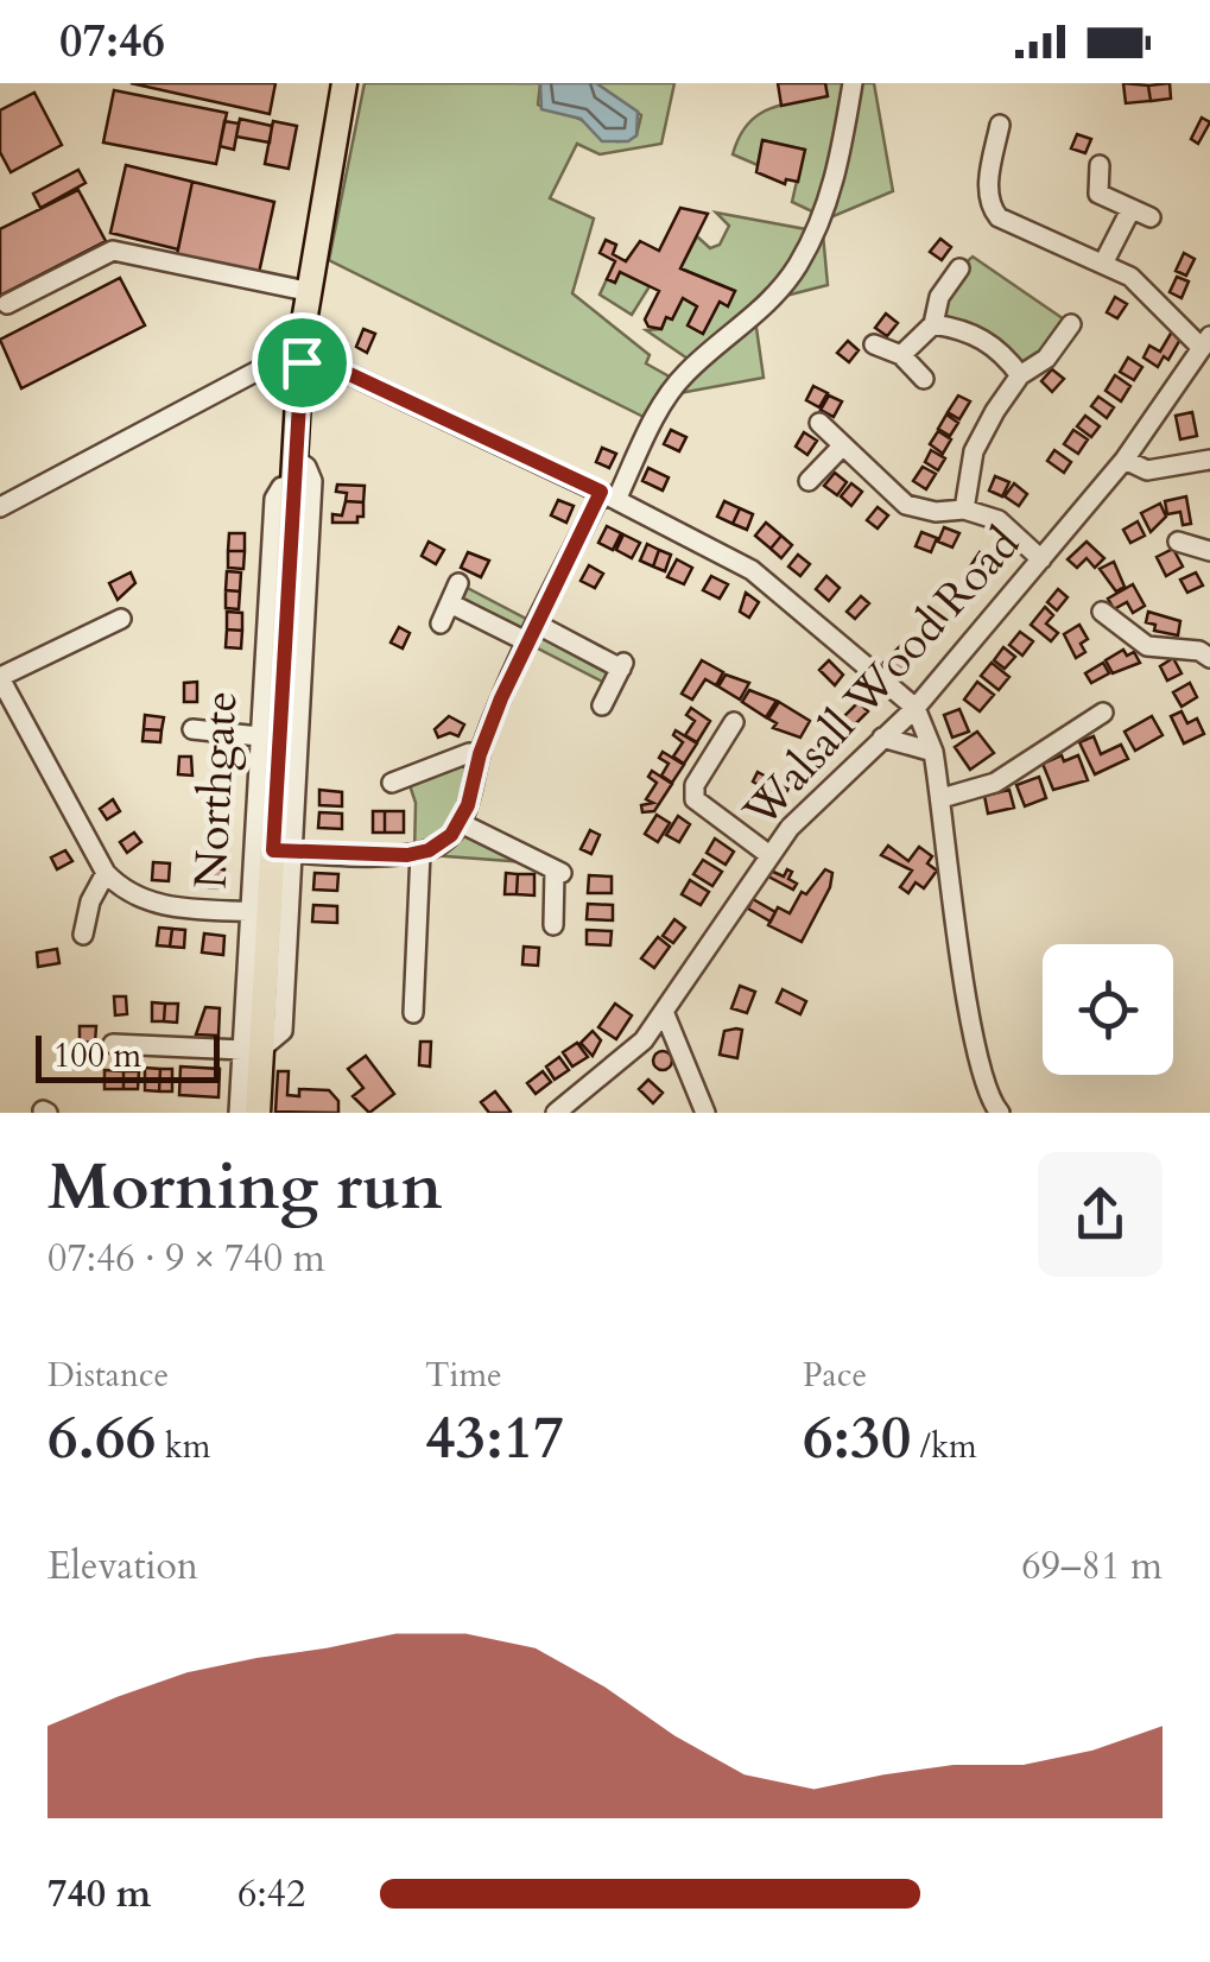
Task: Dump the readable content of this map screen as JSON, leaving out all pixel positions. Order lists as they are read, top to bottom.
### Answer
{
  "streets": {
    "main road": ["Northgate"],
    "street": ["Walsall Wood Road"]
  },
  "scale_bar": "100 m",
  "page": {
    "status": "07:46",
    "scale": "100 m",
    "heading": ["Morning run", "07:46 · 9 × 740 m"],
    "stats": [
      ["Distance", "6.66 km"],
      ["Time", "43:17"],
      ["Pace", "6:30 /km"]
    ],
    "chart": ["Elevation", "69–81 m"],
    "list": [
      {
        "name": "740 m",
        "note": "6:42"
      }
    ]
  }
}
